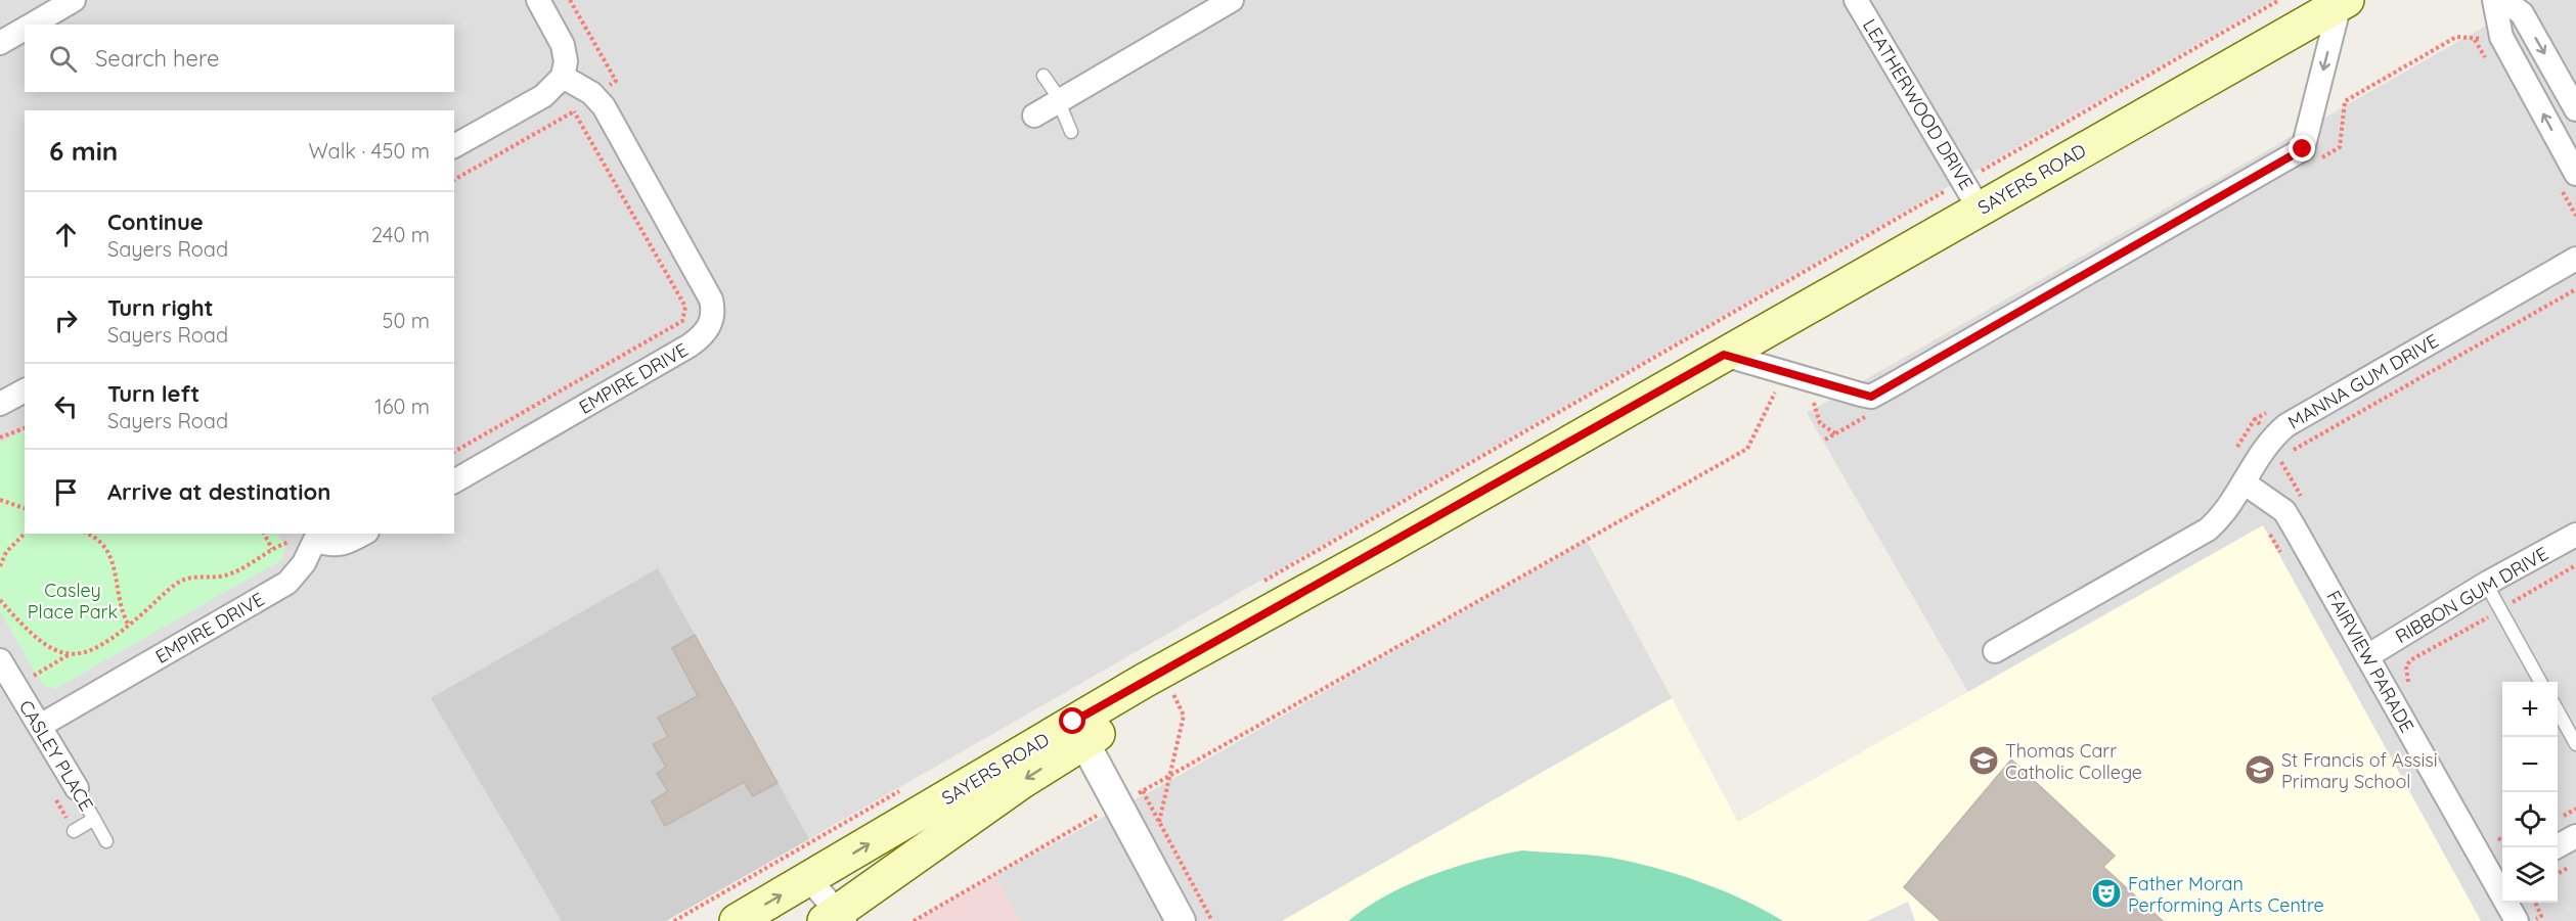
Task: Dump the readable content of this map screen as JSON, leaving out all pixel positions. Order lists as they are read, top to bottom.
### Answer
{
  "streets": {
    "main road": ["SAYERS ROAD"],
    "street": [
      "LEATHERWOOD DRIVE",
      "EMPIRE DRIVE",
      "MANNA GUM DRIVE",
      "RIBBON GUM DRIVE",
      "FAIRVIEW PARADE",
      "CASLEY PLACE"
    ]
  },
  "crossings": [
    ["LEATHERWOOD DRIVE", "SAYERS ROAD"],
    ["EMPIRE DRIVE", "CASLEY PLACE"],
    ["MANNA GUM DRIVE", "FAIRVIEW PARADE"],
    ["RIBBON GUM DRIVE", "FAIRVIEW PARADE"]
  ],
  "parks": ["Casley Place Park"],
  "places": {
    "school or university": ["Thomas Carr Catholic College", "St Francis of Assisi Primary School"],
    "theatre": ["Father Moran Performing Arts Centre"]
  },
  "page": {
    "search": "Search here",
    "heading": ["6 min", "Walk · 450 m"],
    "list": [
      ["Continue", "Sayers Road", "240 m"],
      ["Turn right", "Sayers Road", "50 m"],
      ["Turn left", "Sayers Road", "160 m"],
      "Arrive at destination"
    ],
    "map_buttons": ["+", "−"]
  }
}
